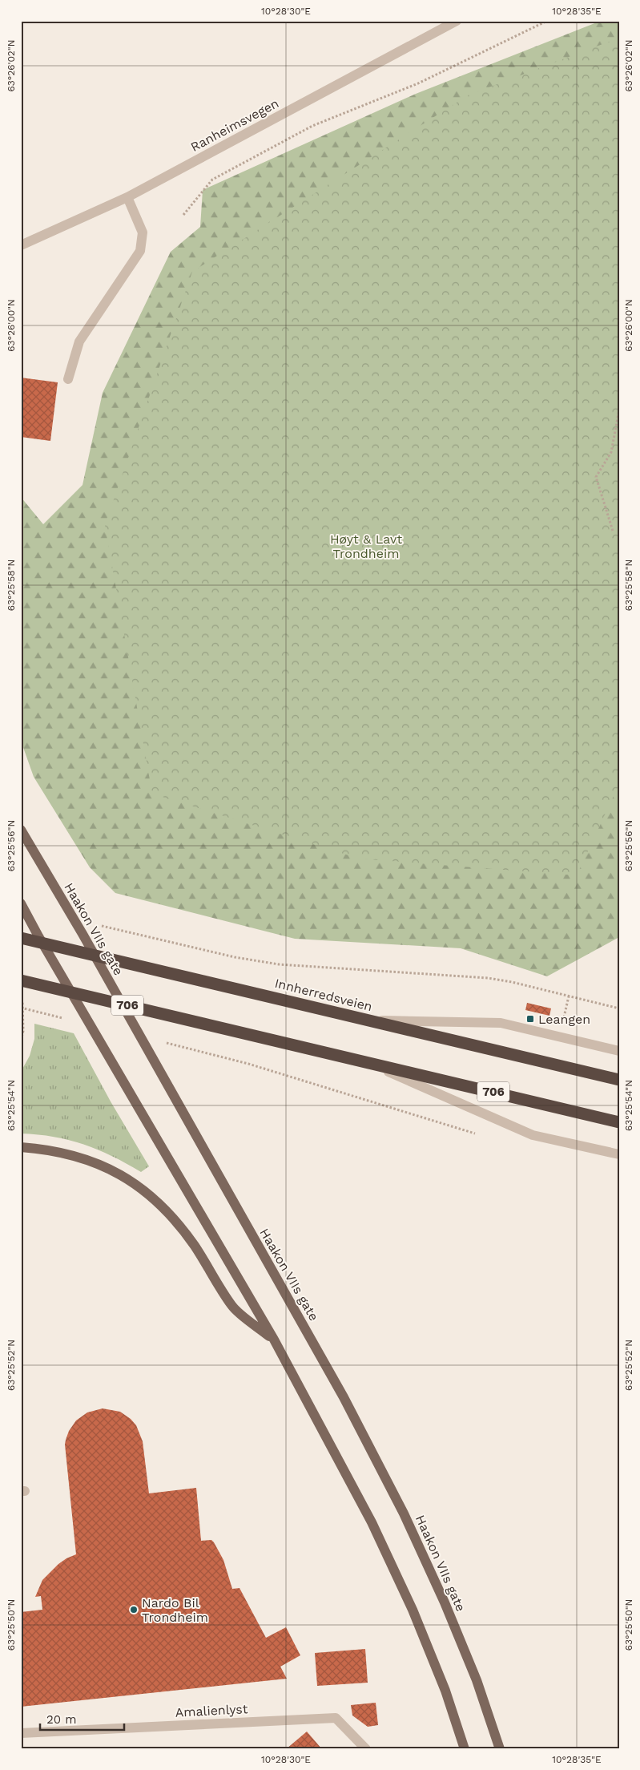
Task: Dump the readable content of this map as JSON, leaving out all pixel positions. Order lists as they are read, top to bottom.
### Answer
{
  "streets": {
    "highway": ["Innherredsveien", "706"],
    "main road": ["Haakon VIIs gate"],
    "street": ["Ranheimsvegen", "Amalienlyst"]
  },
  "parks": ["Høyt & Lavt Trondheim"],
  "places": {
    "transit": ["Leangen"],
    "other": ["Nardo Bil Trondheim"]
  },
  "scale_bar": "20 m",
  "coordinates": [
    "10°28'30\"E",
    "10°28'35\"E",
    "63°26'02\"N",
    "63°26'00\"N",
    "63°25'58\"N",
    "63°25'56\"N",
    "63°25'54\"N",
    "63°25'52\"N",
    "63°25'50\"N"
  ]
}
